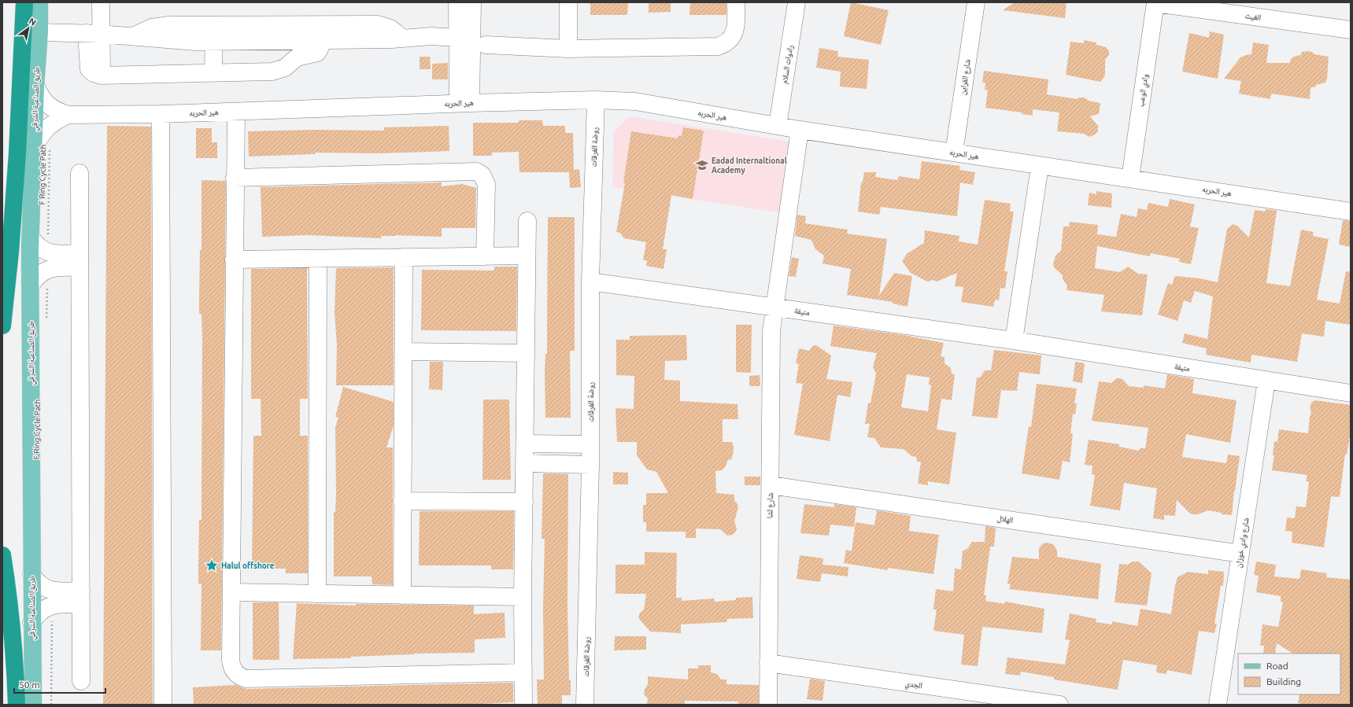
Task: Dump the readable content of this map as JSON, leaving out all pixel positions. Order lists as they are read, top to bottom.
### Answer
{
  "streets": {
    "main road": ["طريق الصناعية الشرقي"],
    "street": [
      "الغيث",
      "رادوات السلام",
      "شارع القراين",
      "وادي الوعب",
      "هير الحربه",
      "روضة الغرقات",
      "منيفة",
      "شارع لشا",
      "الهلال",
      "شارع وادي خوزان",
      "الجدي"
    ],
    "path": ["F Ring Cycle Path"]
  },
  "crossings": [
    ["الغيث", "وادي الوعب"],
    ["رادوات السلام", "هير الحربه"],
    ["شارع القراين", "هير الحربه"],
    ["وادي الوعب", "هير الحربه"],
    ["طريق الصناعية الشرقي", "هير الحربه"],
    ["طريق الصناعية الشرقي", "F Ring Cycle Path"],
    ["هير الحربه", "روضة الغرقات"],
    ["هير الحربه", "F Ring Cycle Path"],
    ["هير الحربه", "شارع لشا"],
    ["روضة الغرقات", "منيفة"],
    ["منيفة", "شارع لشا"],
    ["منيفة", "شارع وادي خوزان"],
    ["شارع لشا", "الهلال"],
    ["شارع لشا", "الجدي"],
    ["الهلال", "شارع وادي خوزان"]
  ],
  "places": {
    "school or university": ["Eadad Internaltional Academy"],
    "place": ["Halul offshore"]
  },
  "legend": ["Road", "Building"],
  "scale_bar": "50 m",
  "north": "top right"
}
